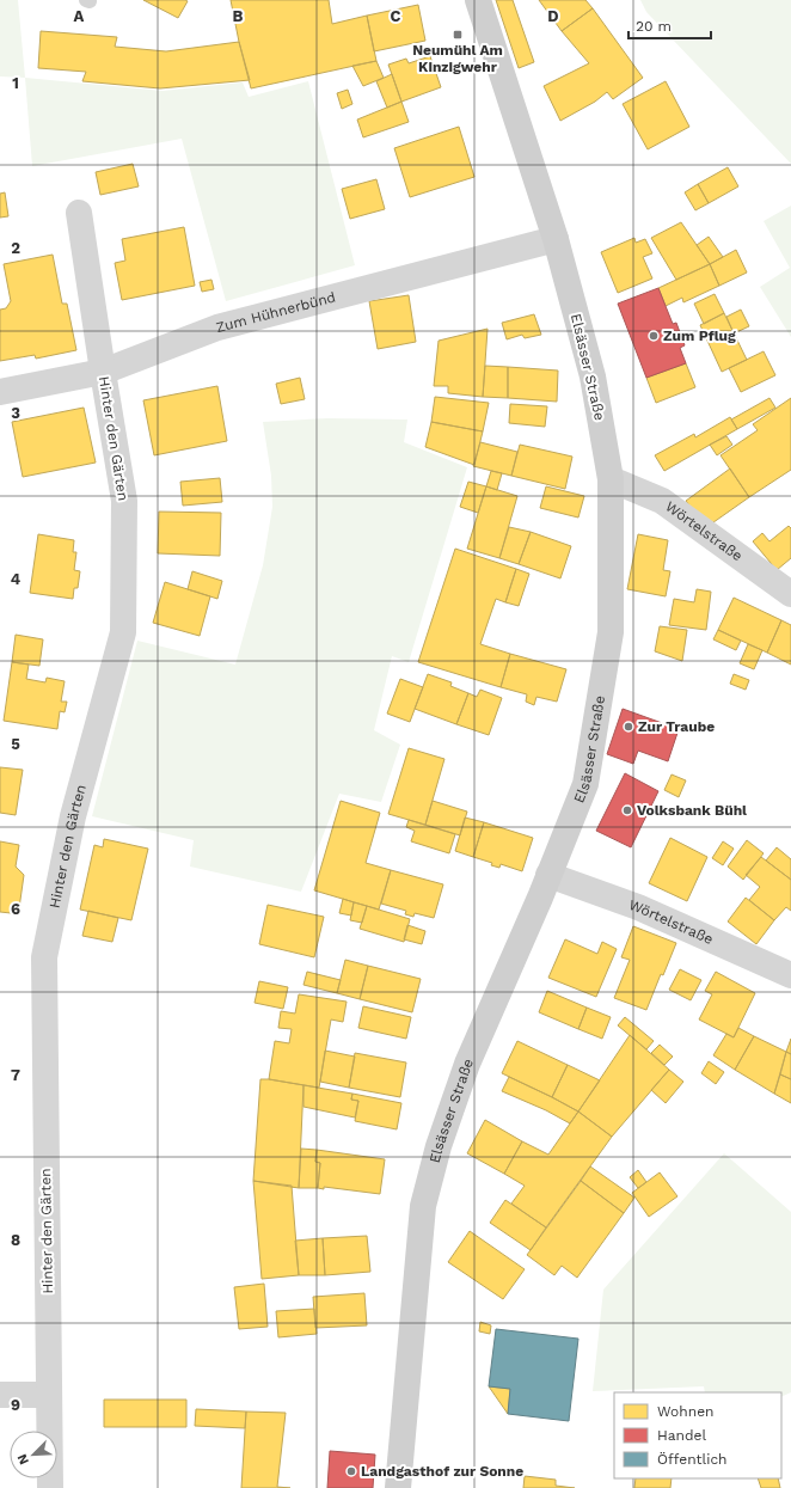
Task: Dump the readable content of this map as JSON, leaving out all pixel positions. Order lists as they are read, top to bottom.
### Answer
{
  "streets": {
    "street": [
      "Zum Hühnerbünd",
      "Elsässer Straße",
      "Hinter den Gärten",
      "Wörtelstraße"
    ]
  },
  "crossings": [
    ["Zum Hühnerbünd", "Elsässer Straße"],
    ["Zum Hühnerbünd", "Hinter den Gärten"],
    ["Elsässer Straße", "Wörtelstraße"]
  ],
  "places": {
    "transit": ["Neumühl Am Kinzigwehr"],
    "other": [
      "Zum Pflug",
      "Zur Traube",
      "Volksbank Bühl",
      "Landgasthof zur Sonne"
    ]
  },
  "legend": ["Wohnen", "Handel", "Öffentlich"],
  "scale_bar": "20 m",
  "north": "bottom left",
  "grid": {
    "columns": [
      "A",
      "B",
      "C",
      "D"
    ],
    "rows": [
      "1",
      "2",
      "3",
      "4",
      "5",
      "6",
      "7",
      "8",
      "9"
    ]
  }
}
